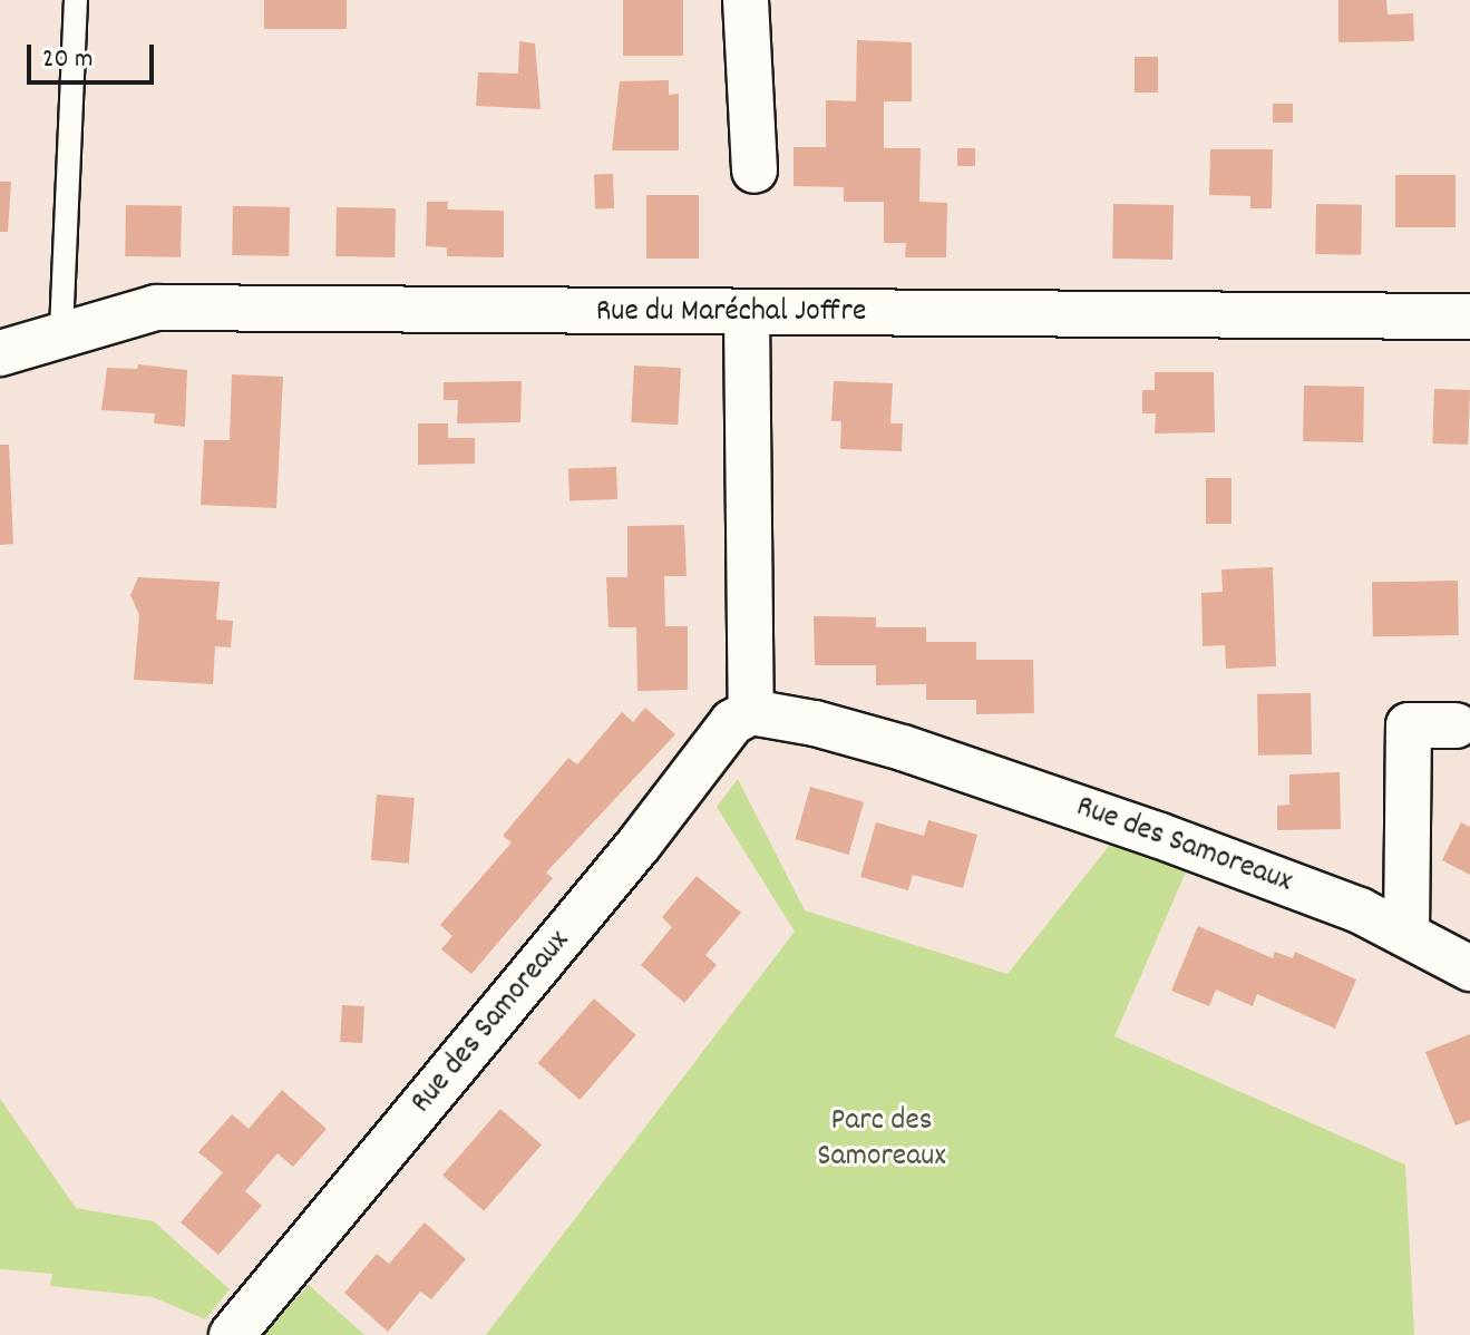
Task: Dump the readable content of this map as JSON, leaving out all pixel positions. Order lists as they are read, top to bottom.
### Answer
{
  "streets": {
    "street": ["Rue du Maréchal Joffre", "Rue des Samoreaux"]
  },
  "parks": ["Parc des Samoreaux"],
  "scale_bar": "20 m"
}
